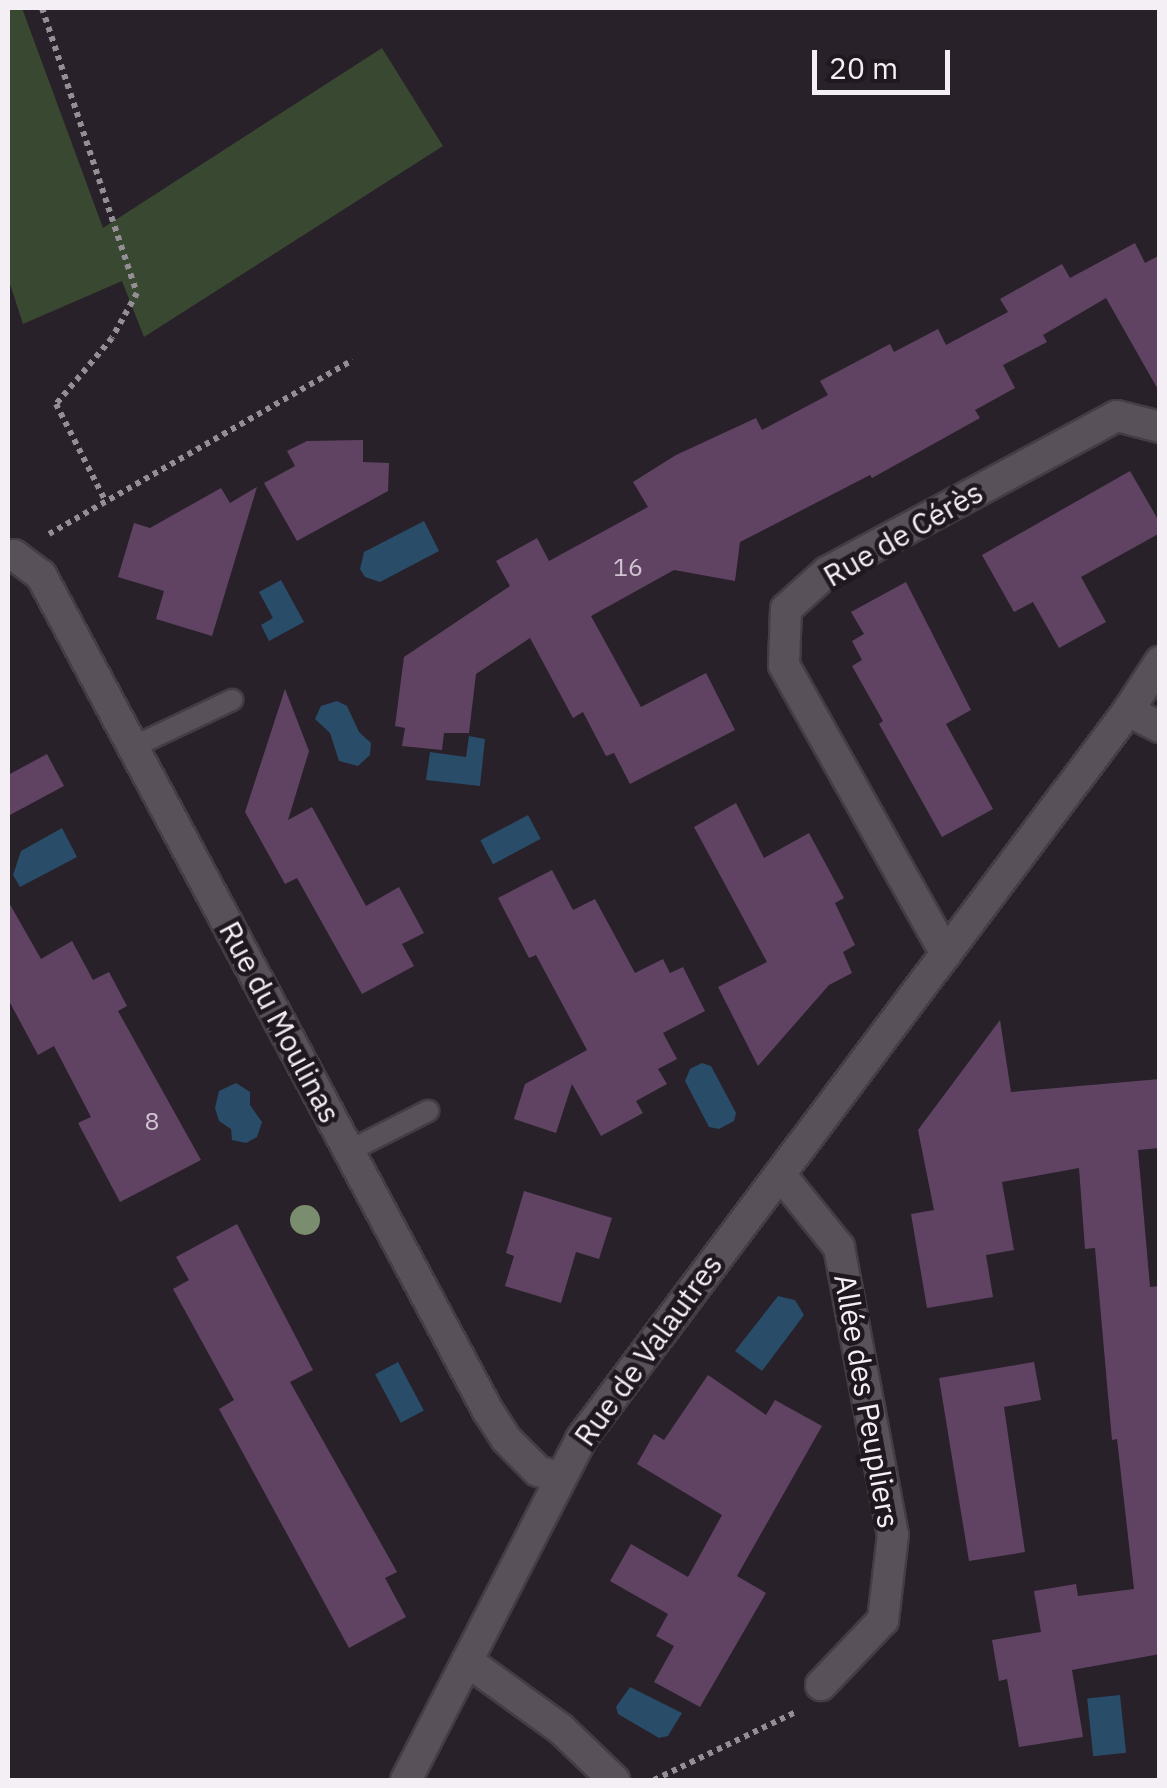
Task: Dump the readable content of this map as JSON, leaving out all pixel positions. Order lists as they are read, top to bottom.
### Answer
{
  "streets": {
    "street": [
      "Rue de Cérès",
      "Rue du Moulinas",
      "Rue de Valautres",
      "Allée des Peupliers"
    ]
  },
  "crossings": [
    ["Rue de Cérès", "Rue de Valautres"],
    ["Rue du Moulinas", "Rue de Valautres"],
    ["Rue de Valautres", "Allée des Peupliers"]
  ],
  "house_numbers": ["16", "8"],
  "scale_bar": "20 m"
}
